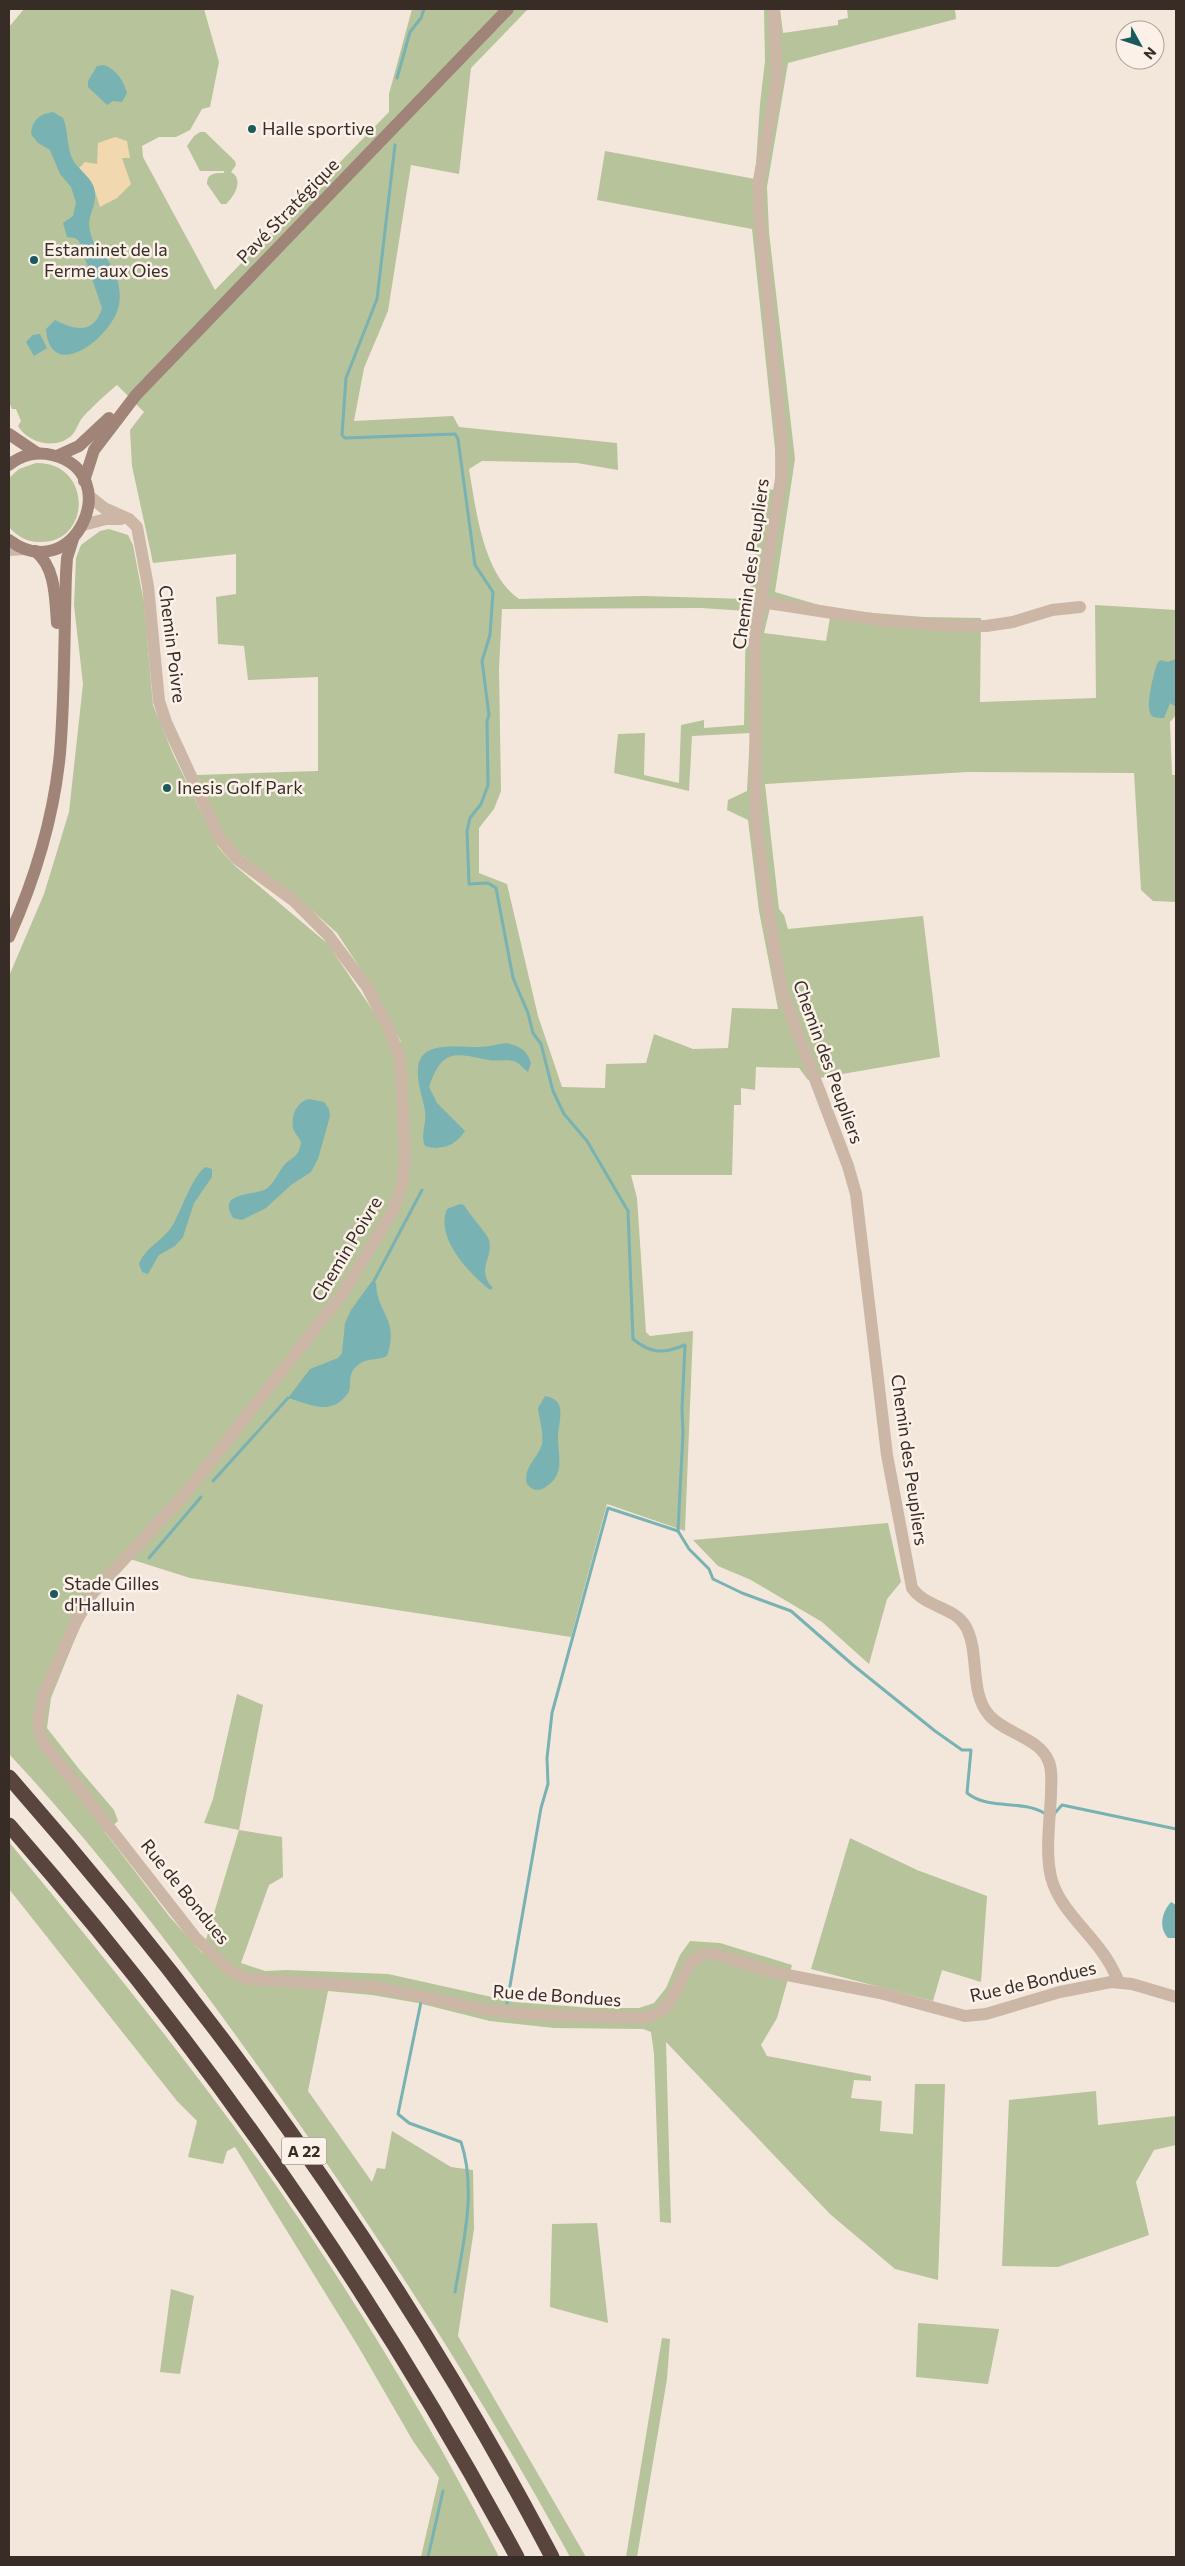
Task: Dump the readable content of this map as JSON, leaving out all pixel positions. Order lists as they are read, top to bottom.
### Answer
{
  "streets": {
    "highway": ["A 22"],
    "main road": ["Pavé Stratégique"],
    "street": ["Chemin des Peupliers", "Chemin Poivre", "Rue de Bondues"]
  },
  "crossings": [
    ["Chemin des Peupliers", "Rue de Bondues"],
    ["Chemin Poivre", "Rue de Bondues"]
  ],
  "places": [
    "Halle sportive",
    "Estaminet de la Ferme aux Oies",
    "Inesis Golf Park",
    "Stade Gilles d'Halluin"
  ],
  "north": "bottom right"
}
